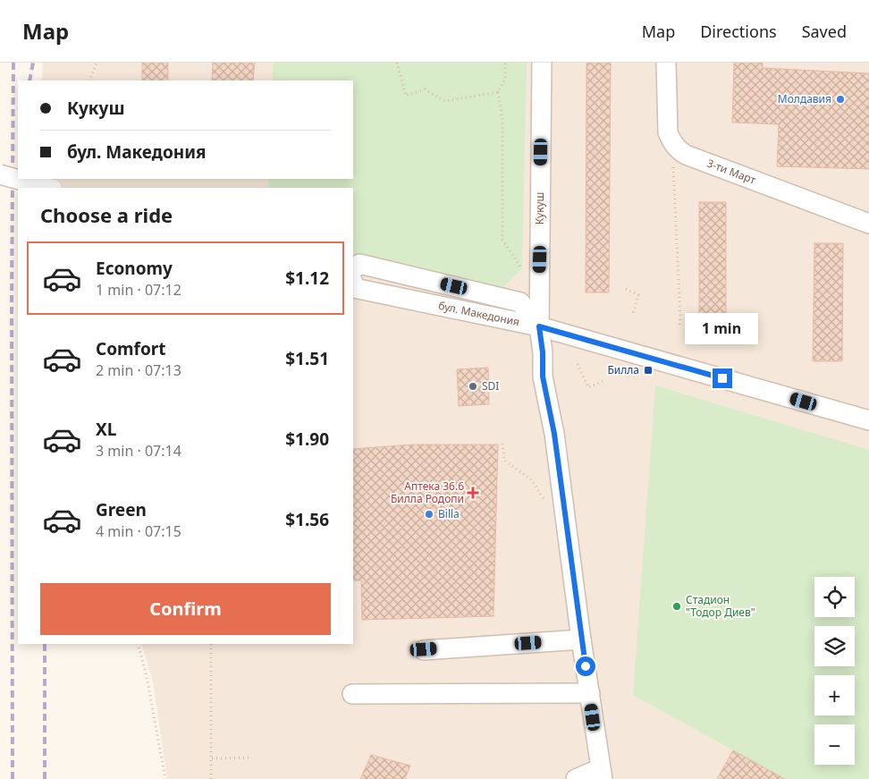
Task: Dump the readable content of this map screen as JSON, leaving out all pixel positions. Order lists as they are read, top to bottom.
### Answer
{
  "streets": {
    "street": ["3-ти Март", "Кукуш", "бул. Македония"]
  },
  "crossings": [
    ["Кукуш", "бул. Македония"]
  ],
  "places": {
    "other": [
      "Молдавия",
      "SDI",
      "Billa",
      "Стадион \"Тодор Диев\""
    ],
    "transit": ["Билла"],
    "health": ["Аптека 36.6 Билла Родопи"]
  },
  "page": {
    "header": "Map",
    "nav": ["Map", "Directions", "Saved"],
    "banner": ["Кукуш", "бул. Македония"],
    "heading": "Choose a ride",
    "list": [
      {
        "name": "Economy",
        "note": "1 min · 07:12",
        "value": "$1.12"
      },
      {
        "name": "Comfort",
        "note": "2 min · 07:13",
        "value": "$1.51"
      },
      {
        "name": "XL",
        "note": "3 min · 07:14",
        "value": "$1.90"
      },
      {
        "name": "Green",
        "note": "4 min · 07:15",
        "value": "$1.56"
      }
    ],
    "bubble": "1 min",
    "buttons": "Confirm",
    "map_buttons": ["+", "−"]
  }
}
